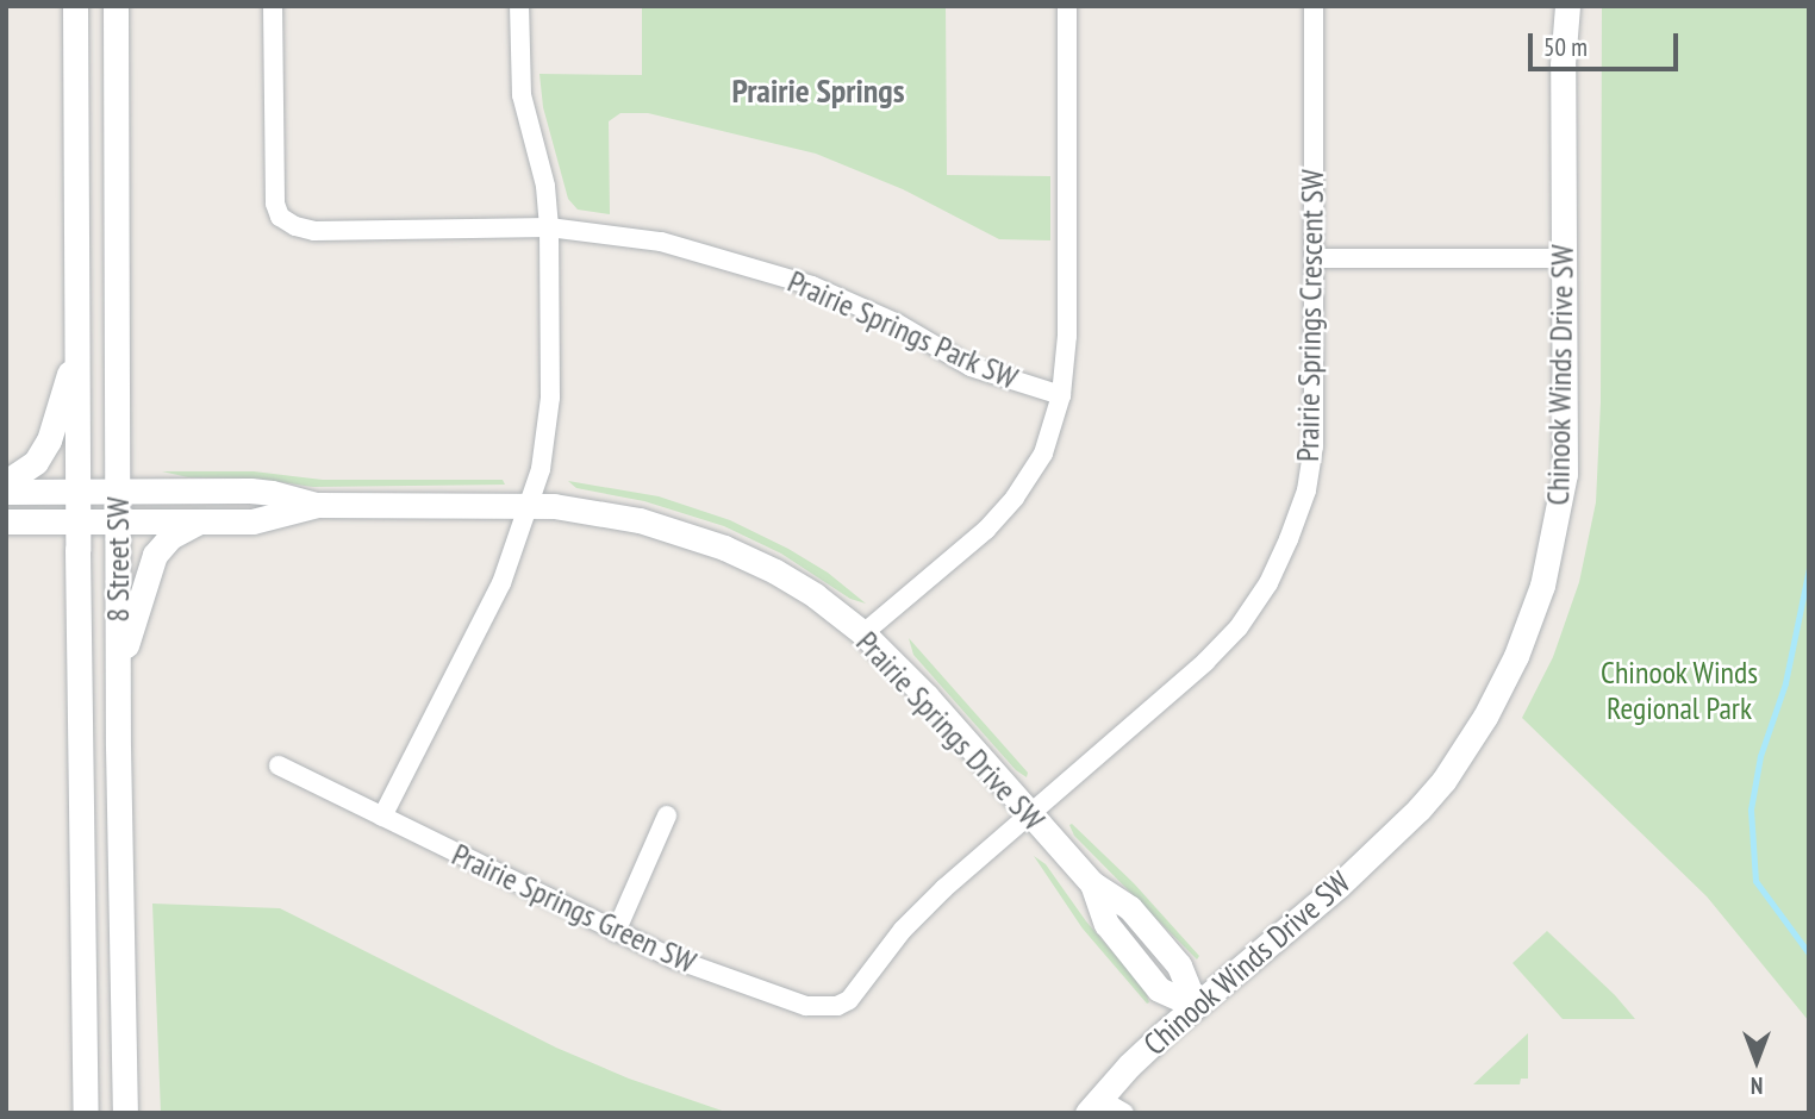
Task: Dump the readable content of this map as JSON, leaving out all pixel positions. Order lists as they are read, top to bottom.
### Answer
{
  "streets": {
    "street": [
      "Prairie Springs Crescent SW",
      "Prairie Springs Park SW",
      "Chinook Winds Drive SW",
      "8 Street SW",
      "Prairie Springs Drive SW",
      "Prairie Springs Green SW"
    ]
  },
  "crossings": [
    ["Prairie Springs Crescent SW", "Prairie Springs Drive SW"],
    ["Prairie Springs Crescent SW", "Prairie Springs Green SW"],
    ["Chinook Winds Drive SW", "Prairie Springs Drive SW"],
    ["8 Street SW", "Prairie Springs Drive SW"],
    ["Prairie Springs Drive SW", "Prairie Springs Green SW"]
  ],
  "districts": ["Prairie Springs"],
  "parks": ["Chinook Winds Regional Park"],
  "scale_bar": "50 m",
  "north": "bottom"
}
